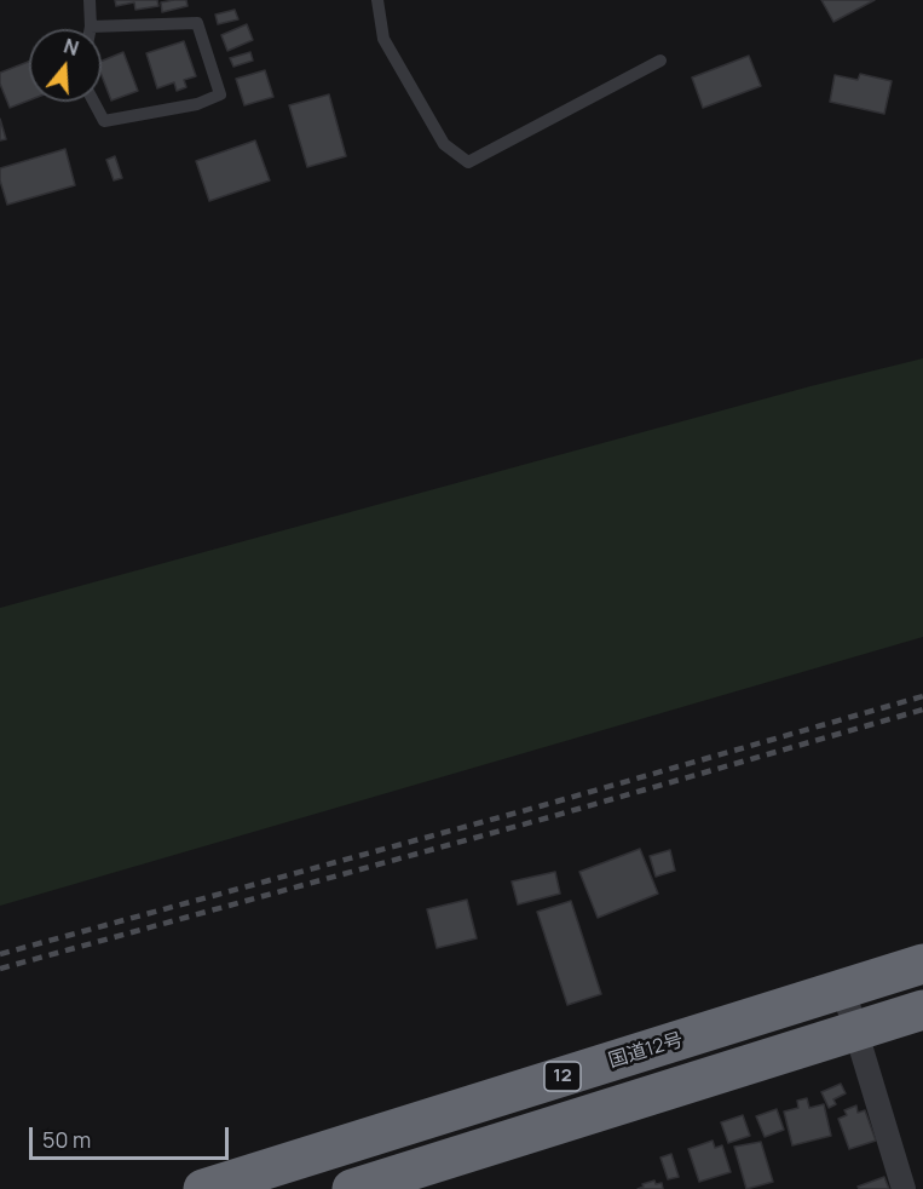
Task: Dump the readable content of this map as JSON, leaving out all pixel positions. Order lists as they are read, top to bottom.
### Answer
{
  "streets": {
    "highway": ["国道12号", "12"]
  },
  "scale_bar": "50 m",
  "north": "top"
}
